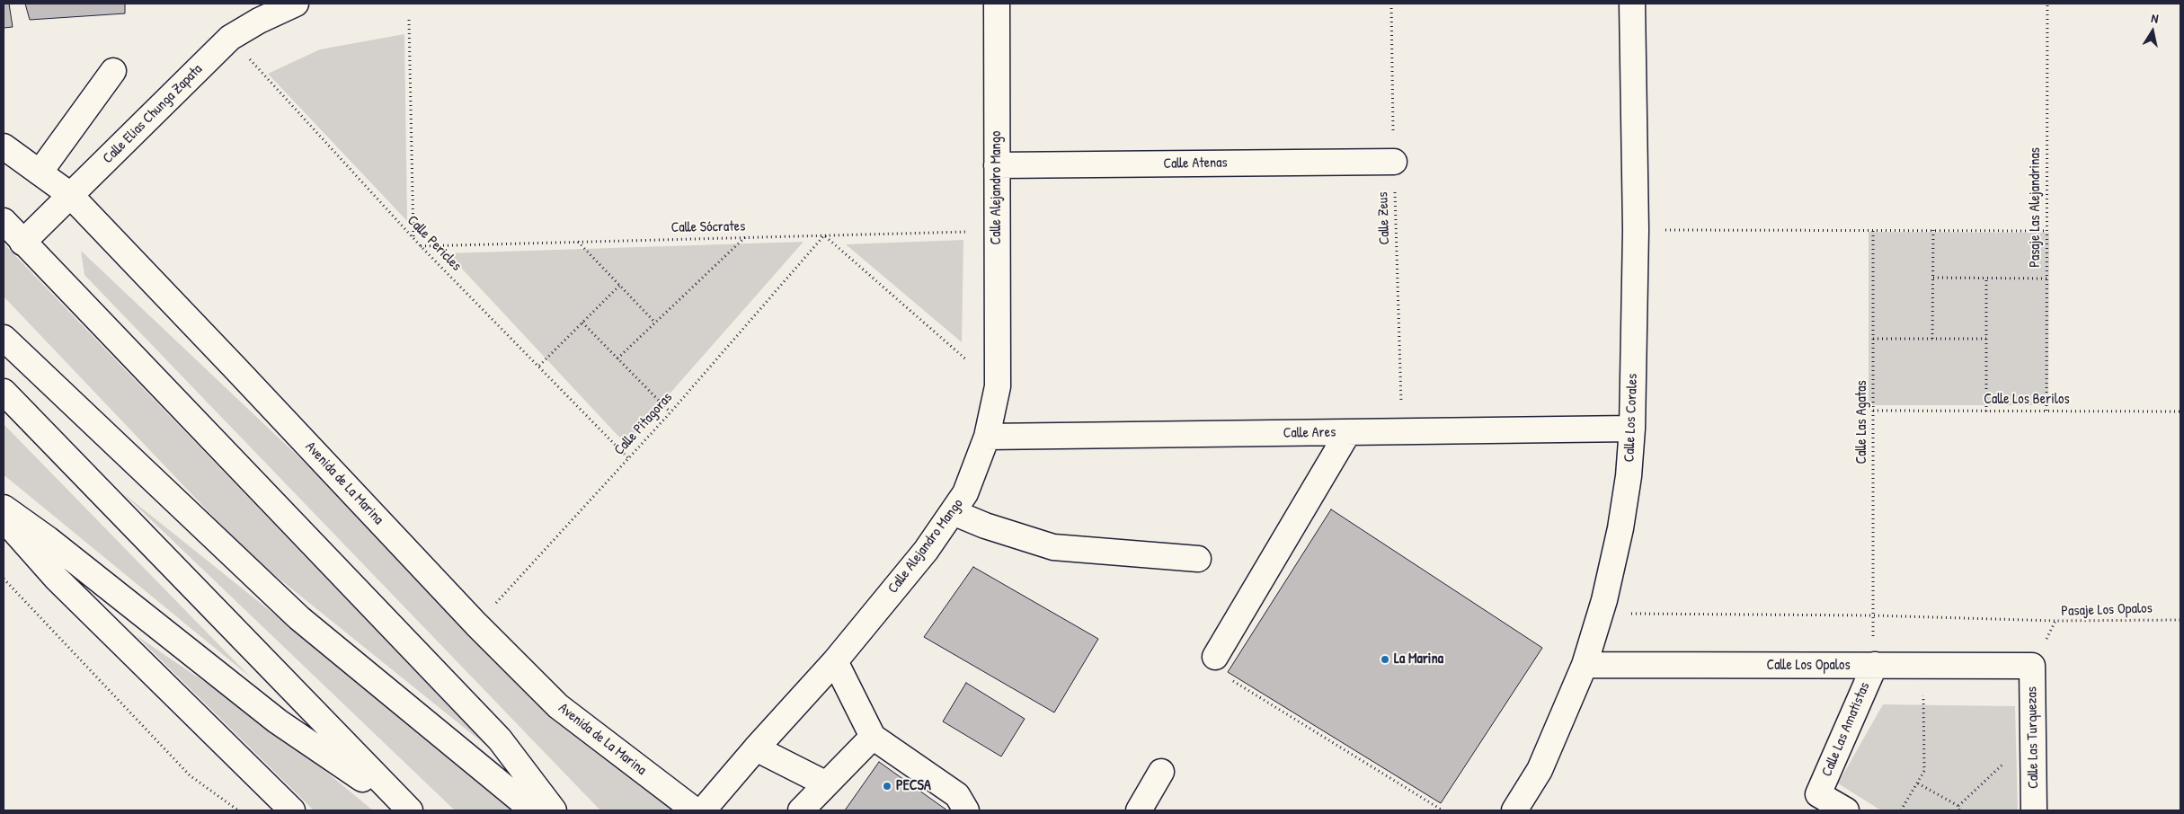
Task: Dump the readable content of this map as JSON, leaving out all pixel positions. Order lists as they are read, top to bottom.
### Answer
{
  "streets": {
    "street": [
      "Calle Elias Chunga Zapata",
      "Calle Atenas",
      "Calle Alejandro Mango",
      "Calle Los Corales",
      "Calle Ares",
      "Avenida de La Marina",
      "Calle Los Opalos",
      "Calle Las Amatistas",
      "Calle Las Turquezas"
    ],
    "path": [
      "Pasaje Las Alejandrinas",
      "Calle Zeus",
      "Calle Sócrates",
      "Calle Pericles",
      "Calle Los Berilos",
      "Calle Las Agatas",
      "Calle Pitagoras",
      "Pasaje Los Opalos"
    ]
  },
  "crossings": [
    ["Calle Elias Chunga Zapata", "Calle Pericles"],
    ["Calle Elias Chunga Zapata", "Avenida de La Marina"],
    ["Calle Atenas", "Calle Alejandro Mango"],
    ["Calle Atenas", "Calle Zeus"],
    ["Calle Alejandro Mango", "Calle Sócrates"],
    ["Calle Alejandro Mango", "Calle Ares"],
    ["Pasaje Las Alejandrinas", "Calle Los Berilos"],
    ["Calle Zeus", "Calle Ares"],
    ["Calle Sócrates", "Calle Pericles"],
    ["Calle Sócrates", "Calle Pitagoras"],
    ["Calle Pericles", "Calle Pitagoras"],
    ["Calle Los Berilos", "Calle Las Agatas"],
    ["Calle Los Corales", "Calle Ares"],
    ["Calle Los Corales", "Calle Los Opalos"],
    ["Calle Las Agatas", "Calle Los Opalos"],
    ["Calle Las Agatas", "Calle Las Amatistas"],
    ["Calle Pitagoras", "Avenida de La Marina"],
    ["Pasaje Los Opalos", "Calle Los Opalos"],
    ["Pasaje Los Opalos", "Calle Las Turquezas"],
    ["Calle Los Opalos", "Calle Las Amatistas"],
    ["Calle Los Opalos", "Calle Las Turquezas"]
  ],
  "places": ["La Marina", "PECSA"],
  "north": "top"
}
